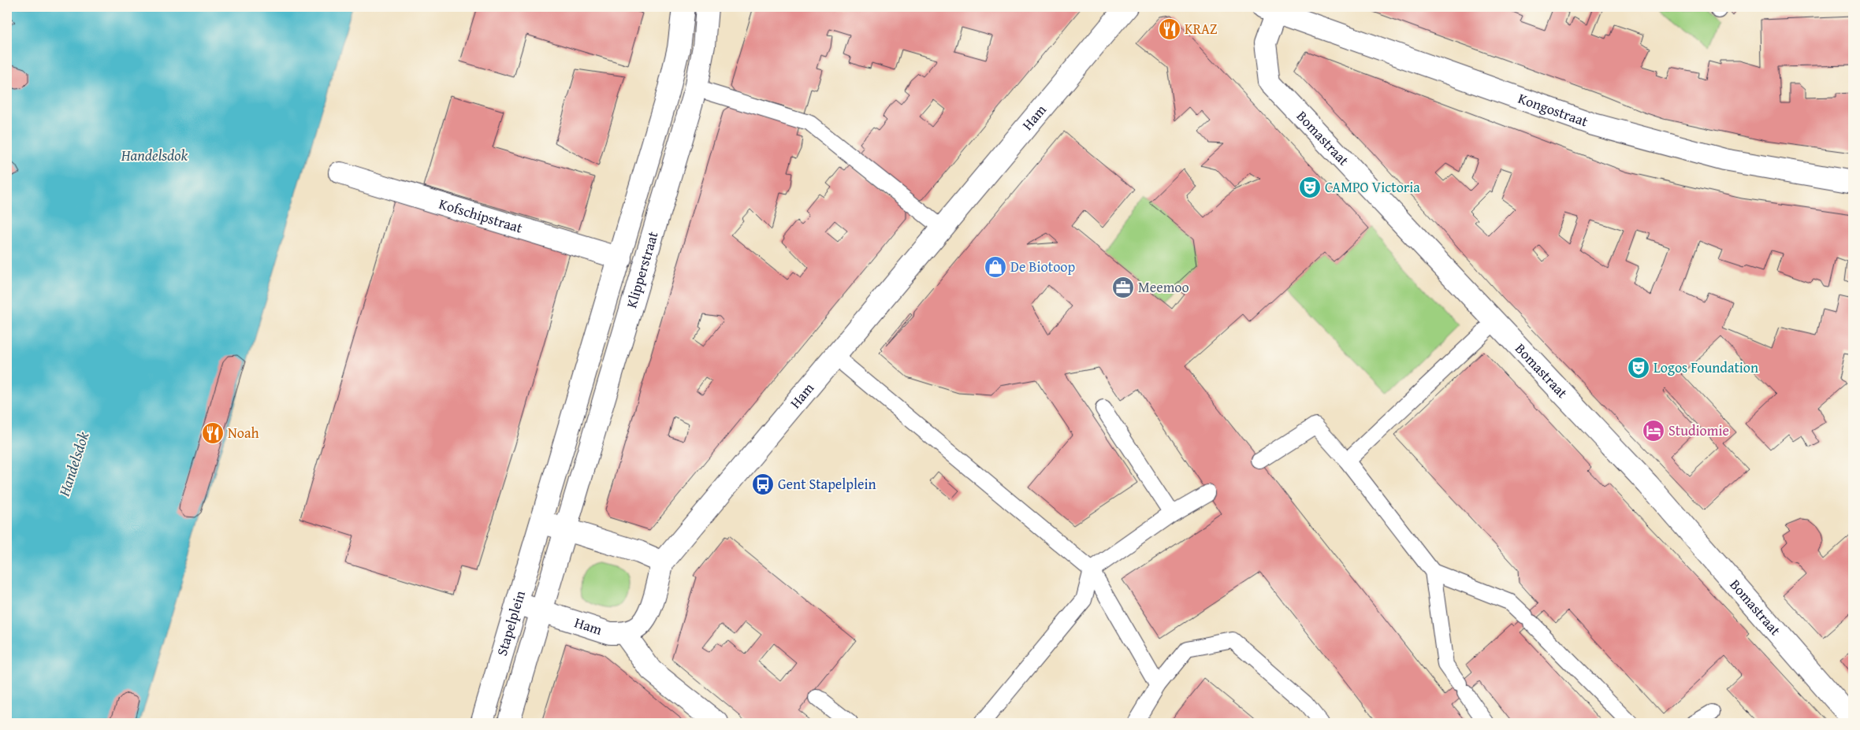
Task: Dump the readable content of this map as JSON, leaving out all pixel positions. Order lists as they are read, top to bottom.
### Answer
{
  "streets": {
    "street": [
      "Kongostraat",
      "Ham",
      "Bomastraat",
      "Kofschipstraat",
      "Klipperstraat",
      "Stapelplein"
    ]
  },
  "crossings": [
    ["Kongostraat", "Bomastraat"],
    ["Ham", "Stapelplein"],
    ["Kofschipstraat", "Klipperstraat"],
    ["Klipperstraat", "Stapelplein"]
  ],
  "water": ["Handelsdok"],
  "places": {
    "restaurant": ["KRAZ", "Noah"],
    "theatre": ["CAMPO Victoria", "Logos Foundation"],
    "shop": ["De Biotoop"],
    "office": ["Meemoo"],
    "hotel": ["Studiomie"],
    "bus stop": ["Gent Stapelplein"]
  }
}
